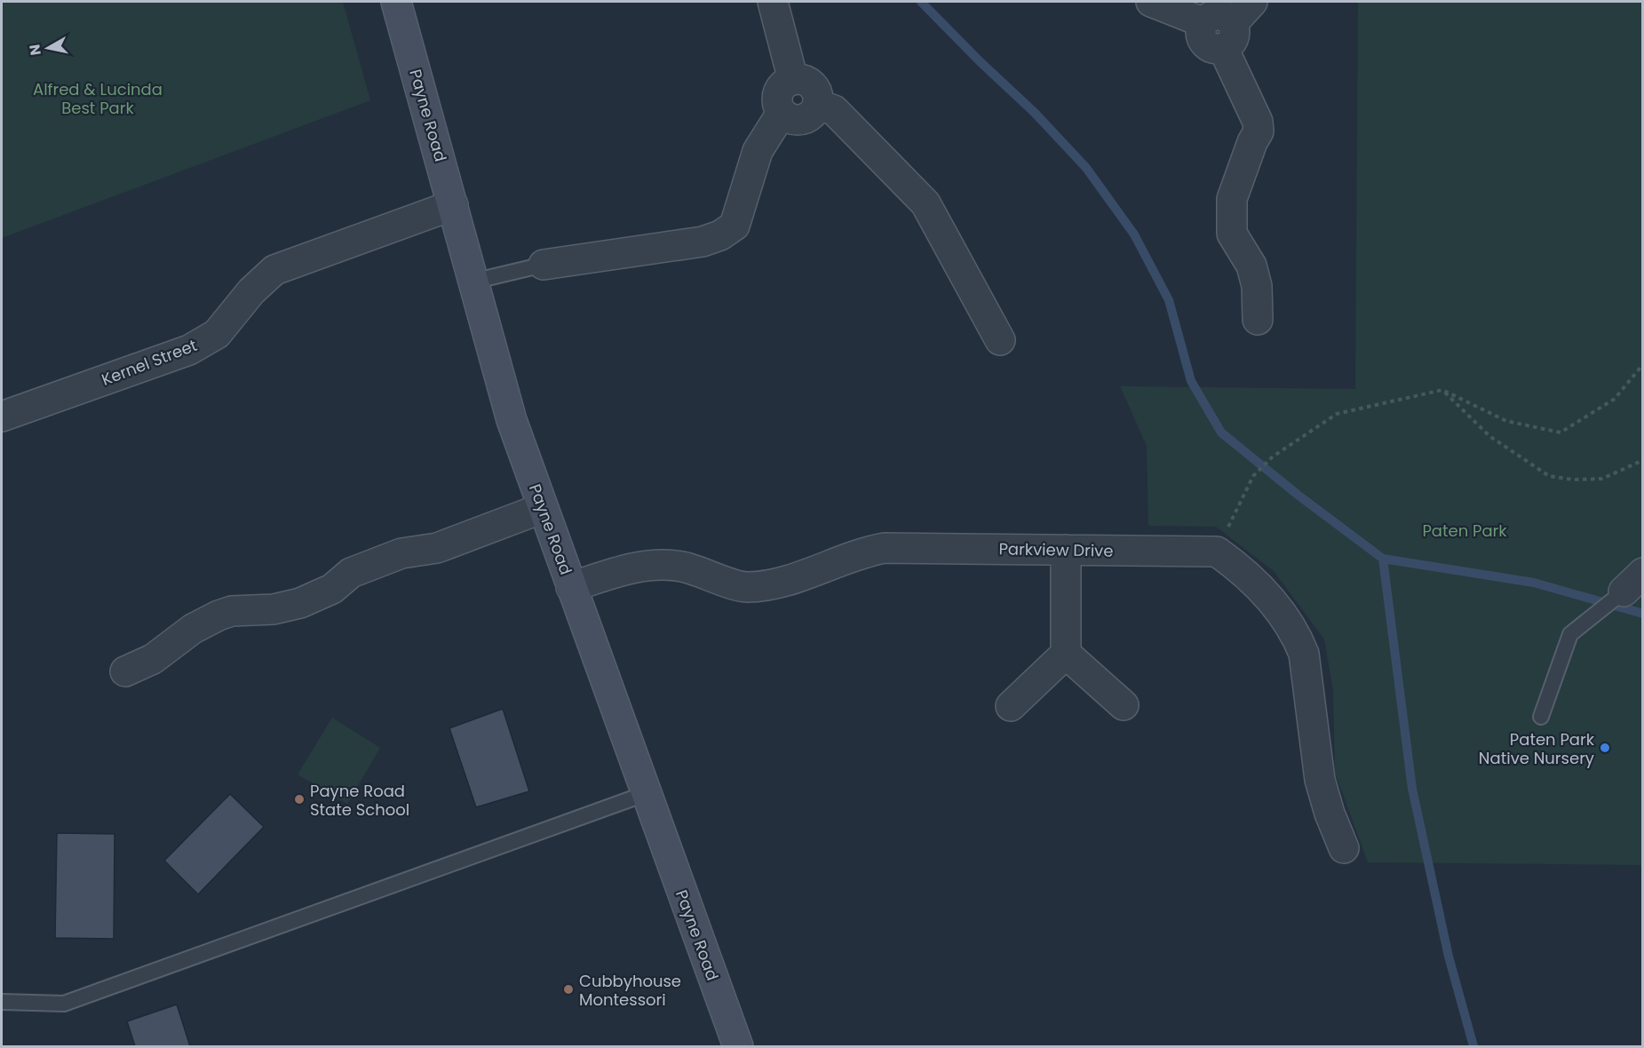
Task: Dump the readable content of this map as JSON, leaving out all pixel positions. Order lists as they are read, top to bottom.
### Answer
{
  "streets": {
    "main road": ["Payne Road"],
    "street": ["Kernel Street", "Parkview Drive"]
  },
  "crossings": [
    ["Payne Road", "Kernel Street"],
    ["Payne Road", "Parkview Drive"]
  ],
  "parks": ["Alfred & Lucinda Best Park", "Paten Park"],
  "places": ["Paten Park Native Nursery", "Payne Road State School", "Cubbyhouse Montessori"],
  "north": "left"
}
